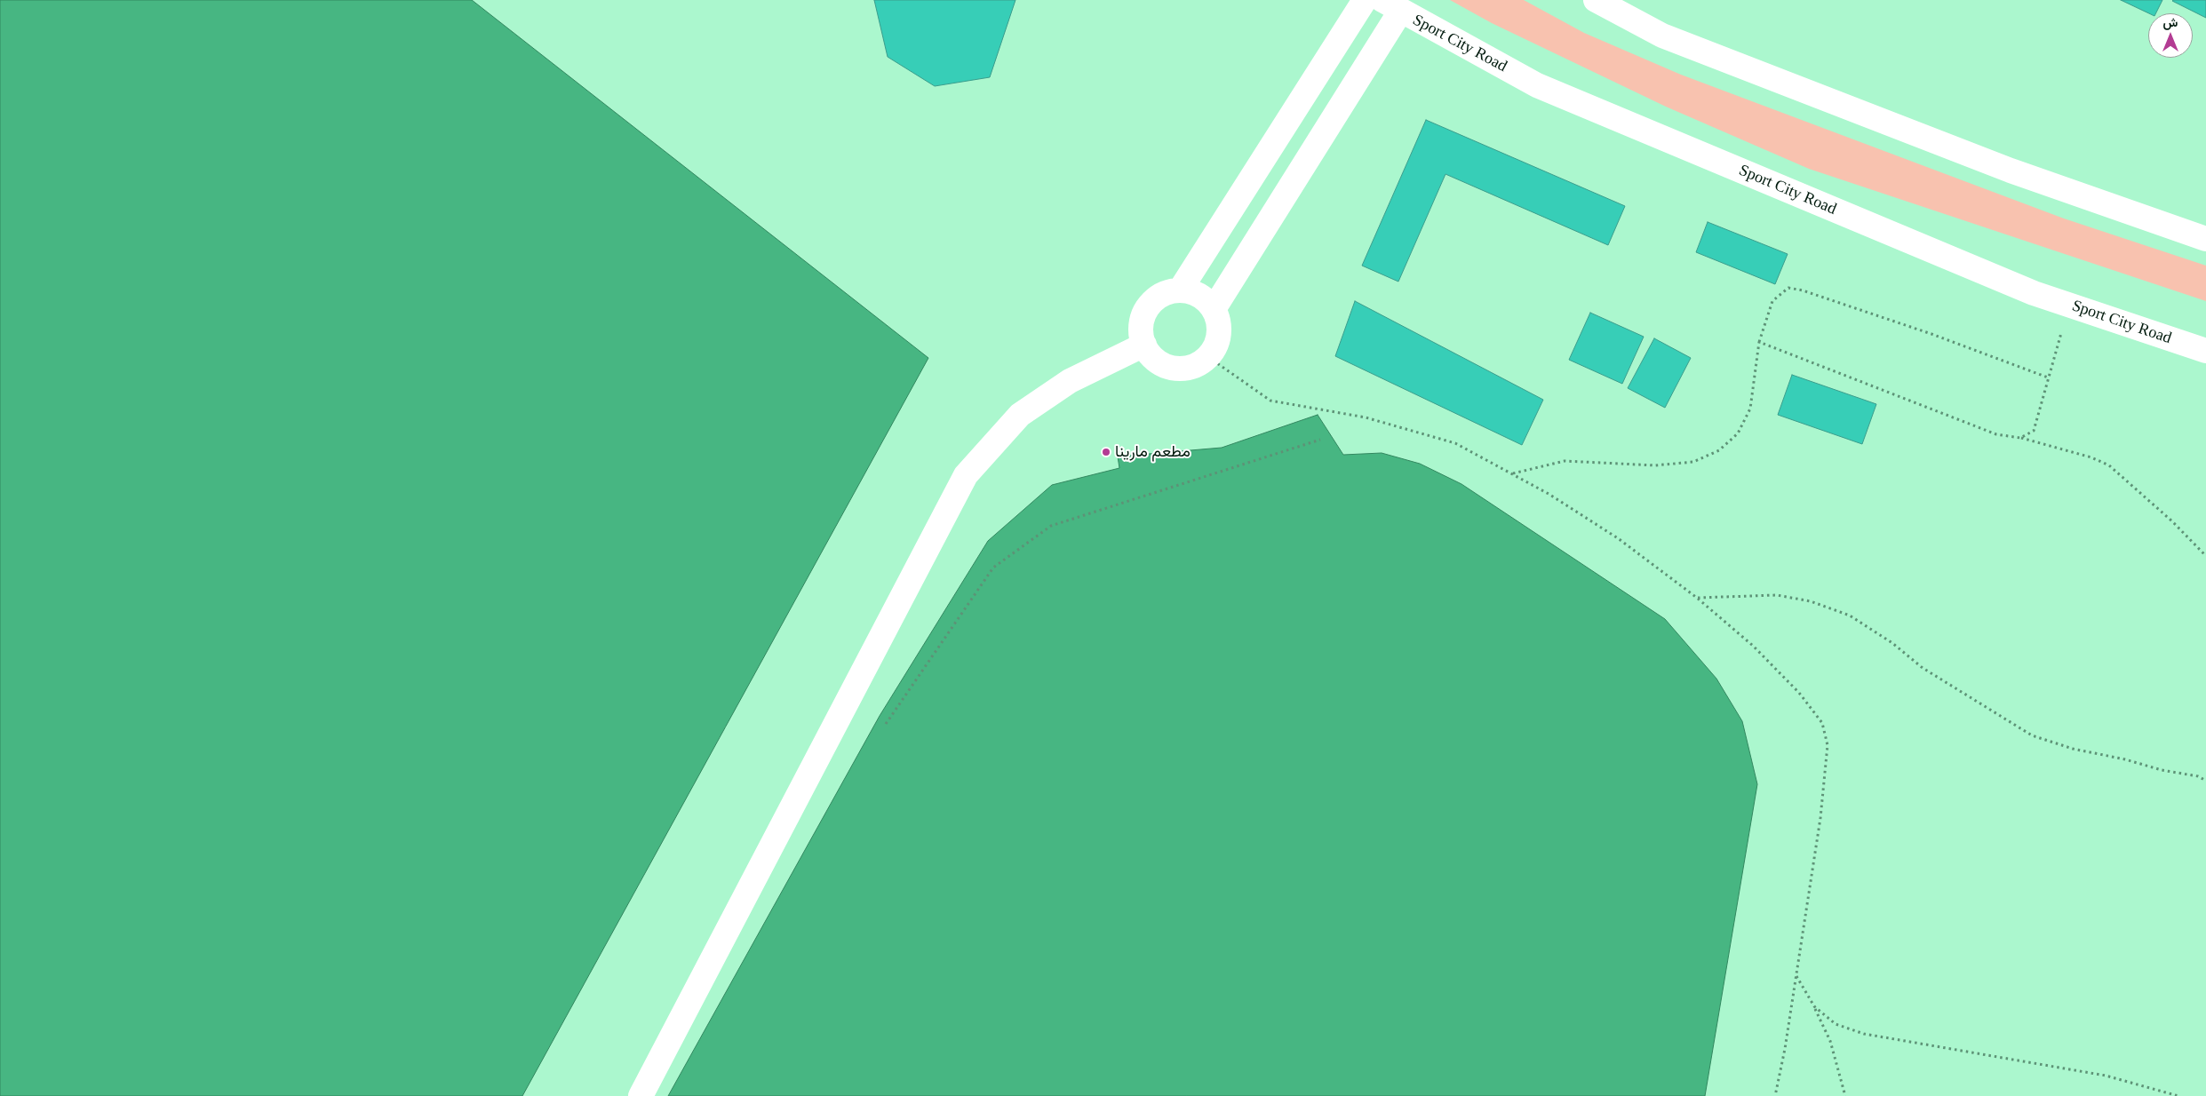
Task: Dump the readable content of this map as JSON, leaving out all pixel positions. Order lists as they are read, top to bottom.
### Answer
{
  "streets": {
    "main road": ["Sport City Road"]
  },
  "places": ["مطعم مارينا"],
  "north": "top"
}
